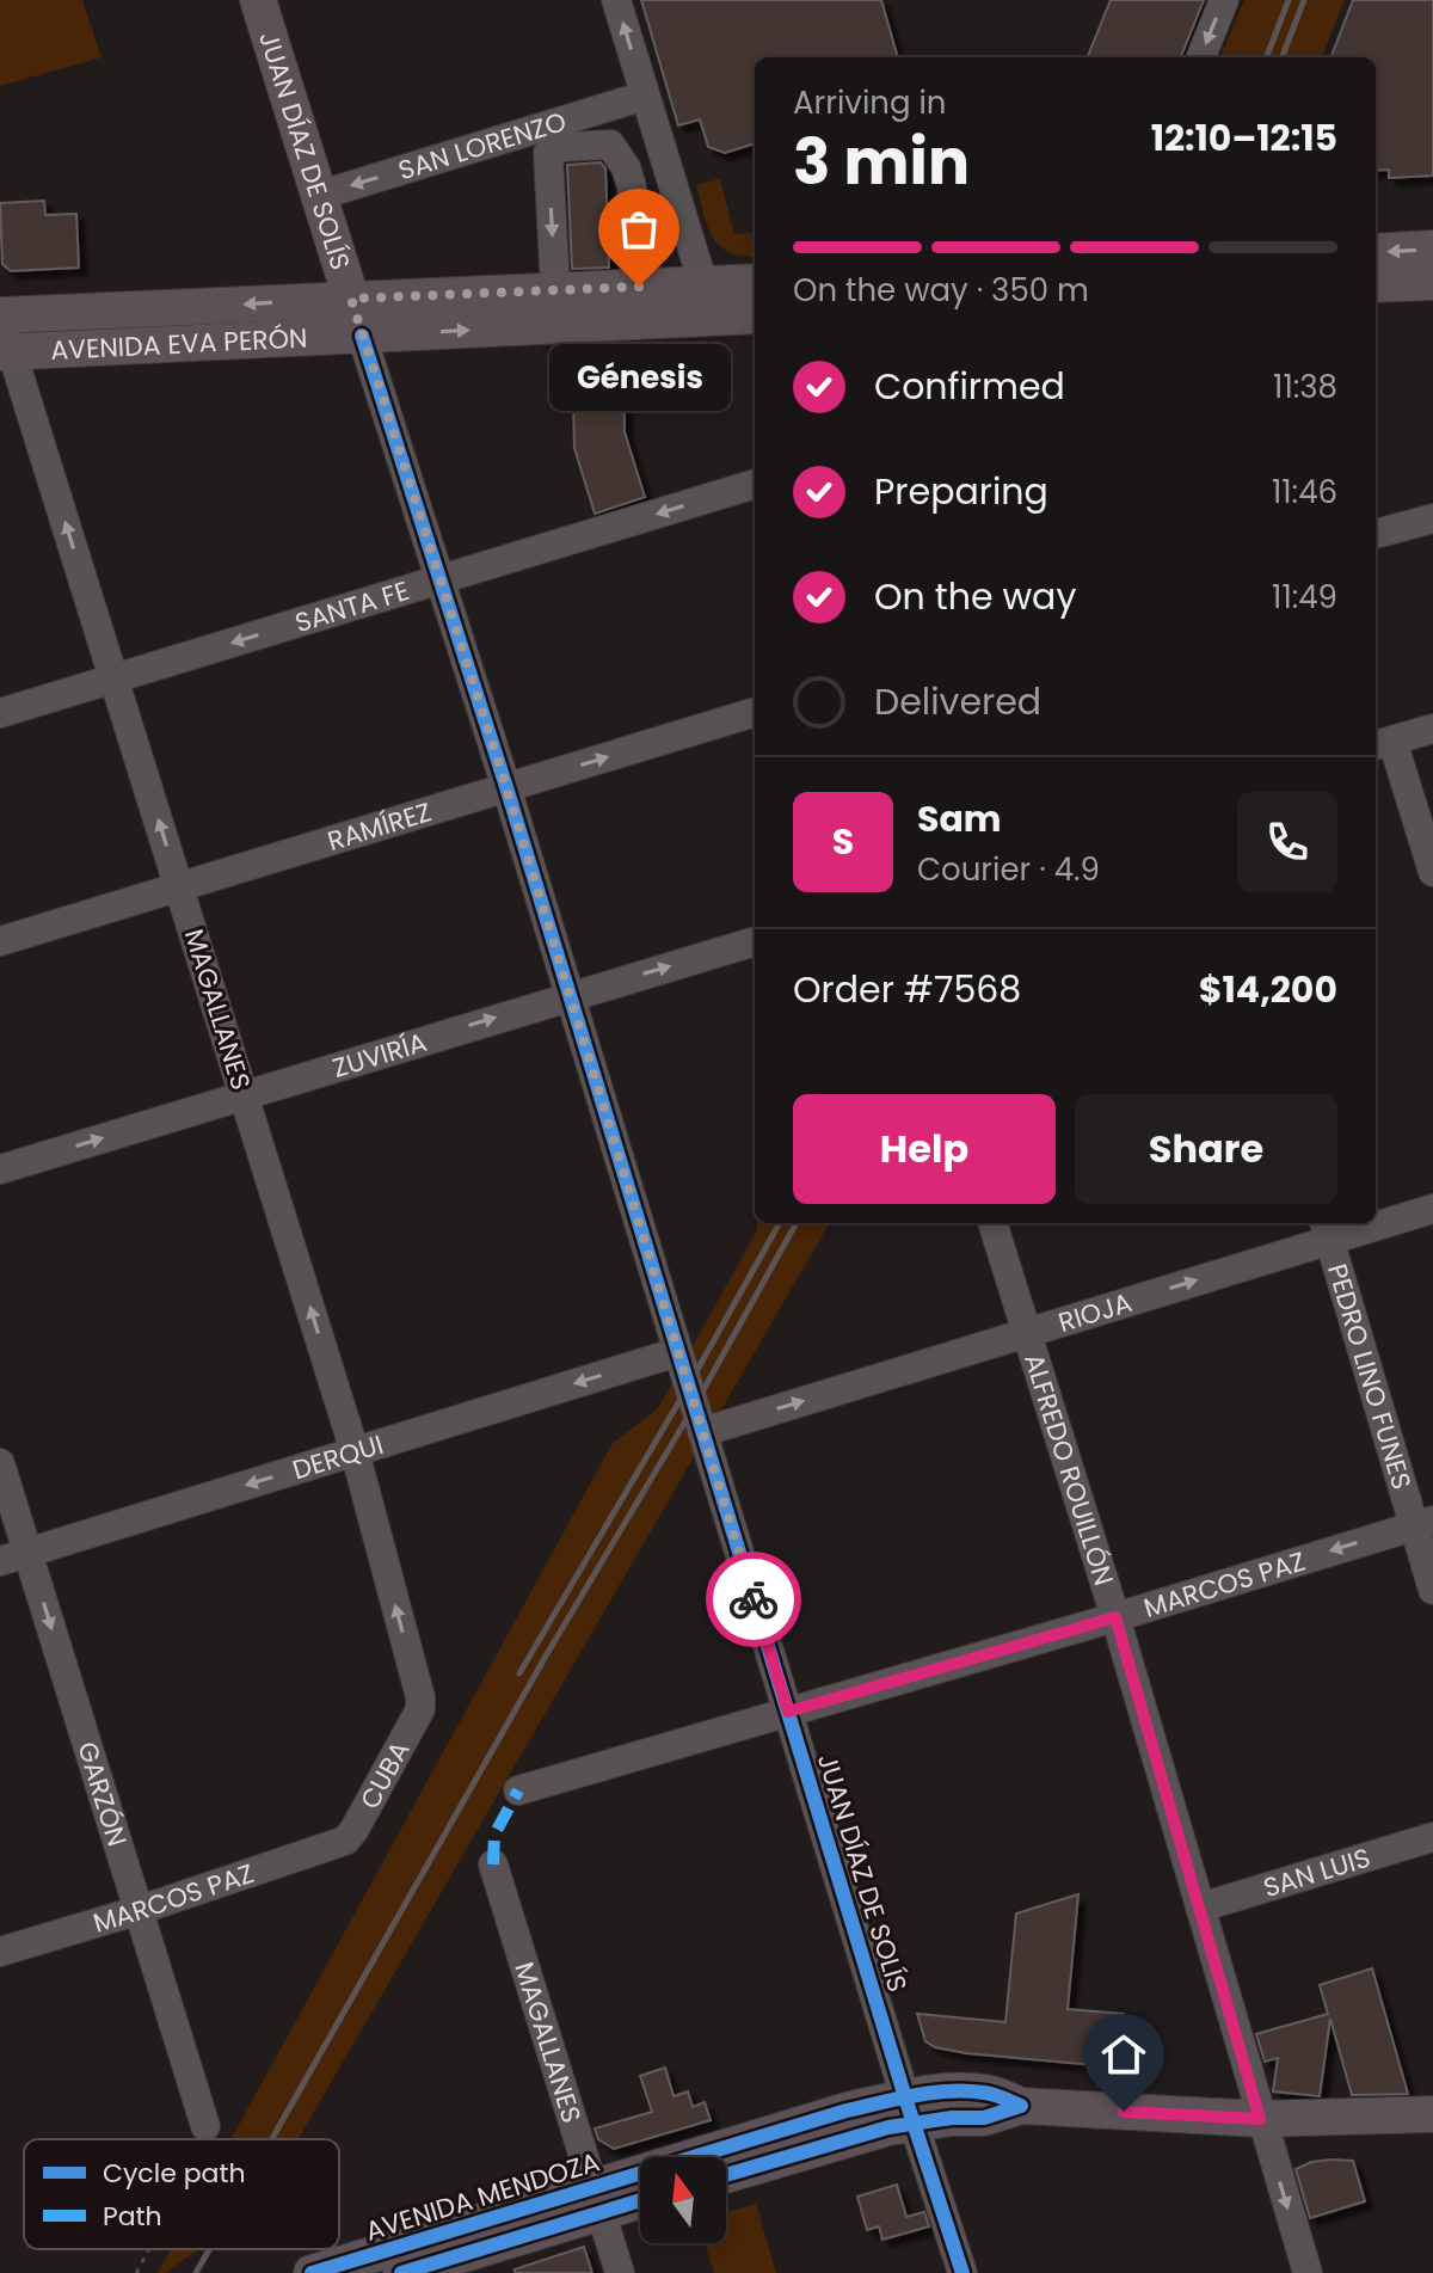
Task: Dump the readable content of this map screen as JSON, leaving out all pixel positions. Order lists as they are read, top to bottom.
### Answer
{
  "streets": {
    "main road": ["JUAN DÍAZ DE SOLÍS", "AVENIDA EVA PERÓN", "AVENIDA MENDOZA"],
    "street": [
      "SAN LORENZO",
      "SANTA FE",
      "RAMÍREZ",
      "MAGALLANES",
      "ZUVIRÍA",
      "RIOJA",
      "PEDRO LINO FUNES",
      "DERQUI",
      "ALFREDO ROUILLÓN",
      "MARCOS PAZ",
      "CUBA",
      "GARZÓN",
      "SAN LUIS"
    ]
  },
  "crossings": [
    ["SAN LORENZO", "JUAN DÍAZ DE SOLÍS"],
    ["JUAN DÍAZ DE SOLÍS", "AVENIDA EVA PERÓN"],
    ["JUAN DÍAZ DE SOLÍS", "SANTA FE"],
    ["JUAN DÍAZ DE SOLÍS", "RAMÍREZ"],
    ["JUAN DÍAZ DE SOLÍS", "ZUVIRÍA"],
    ["JUAN DÍAZ DE SOLÍS", "RIOJA"],
    ["JUAN DÍAZ DE SOLÍS", "DERQUI"],
    ["JUAN DÍAZ DE SOLÍS", "MARCOS PAZ"],
    ["JUAN DÍAZ DE SOLÍS", "AVENIDA MENDOZA"],
    ["AVENIDA EVA PERÓN", "MAGALLANES"],
    ["SANTA FE", "MAGALLANES"],
    ["RAMÍREZ", "MAGALLANES"],
    ["MAGALLANES", "ZUVIRÍA"],
    ["MAGALLANES", "DERQUI"],
    ["MAGALLANES", "CUBA"],
    ["MAGALLANES", "AVENIDA MENDOZA"],
    ["RIOJA", "PEDRO LINO FUNES"],
    ["RIOJA", "ALFREDO ROUILLÓN"],
    ["PEDRO LINO FUNES", "MARCOS PAZ"],
    ["DERQUI", "GARZÓN"],
    ["ALFREDO ROUILLÓN", "MARCOS PAZ"],
    ["ALFREDO ROUILLÓN", "SAN LUIS"],
    ["ALFREDO ROUILLÓN", "AVENIDA MENDOZA"],
    ["MARCOS PAZ", "CUBA"],
    ["MARCOS PAZ", "GARZÓN"]
  ],
  "one_way": [
    "SAN LORENZO",
    "SANTA FE",
    "MAGALLANES",
    "ZUVIRÍA",
    "RIOJA",
    "DERQUI",
    "GARZÓN"
  ],
  "places": ["Génesis"],
  "legend": ["Cycle path", "Path"],
  "north": "top",
  "page": {
    "heading": ["3 min", "Arriving in", "12:10–12:15"],
    "panel": [
      "Sam",
      "Courier · 4.9",
      "Order #7568",
      "$14,200"
    ],
    "bar": "On the way · 350 m",
    "list": [
      ["Confirmed", "11:38"],
      ["Preparing", "11:46"],
      ["On the way", "11:49"],
      "Delivered"
    ],
    "bubble": "Génesis",
    "round": "S",
    "buttons": ["Help", "Share"]
  }
}
